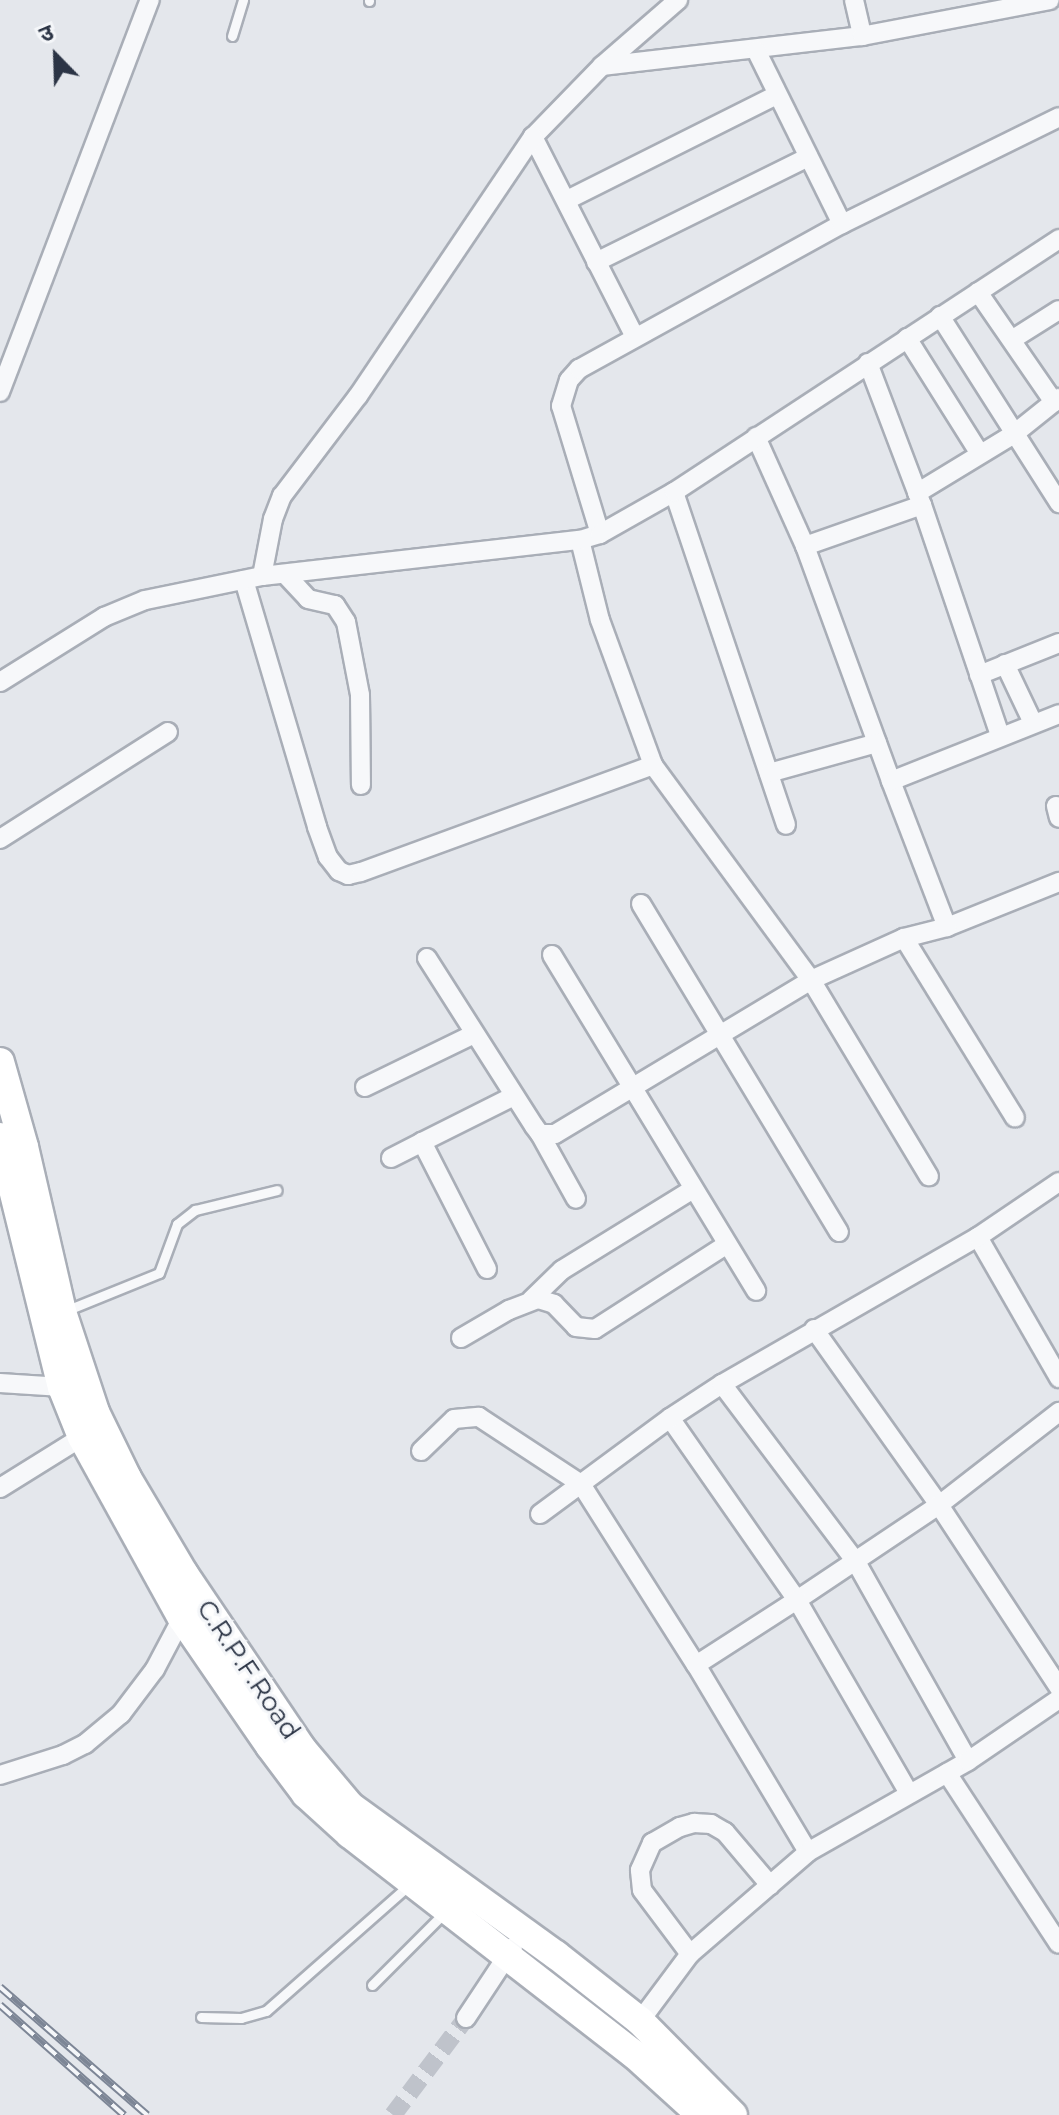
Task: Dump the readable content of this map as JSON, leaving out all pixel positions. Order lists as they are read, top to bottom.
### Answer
{
  "streets": {
    "main road": ["C.R.P.F.Road"]
  },
  "north": "top left"
}
